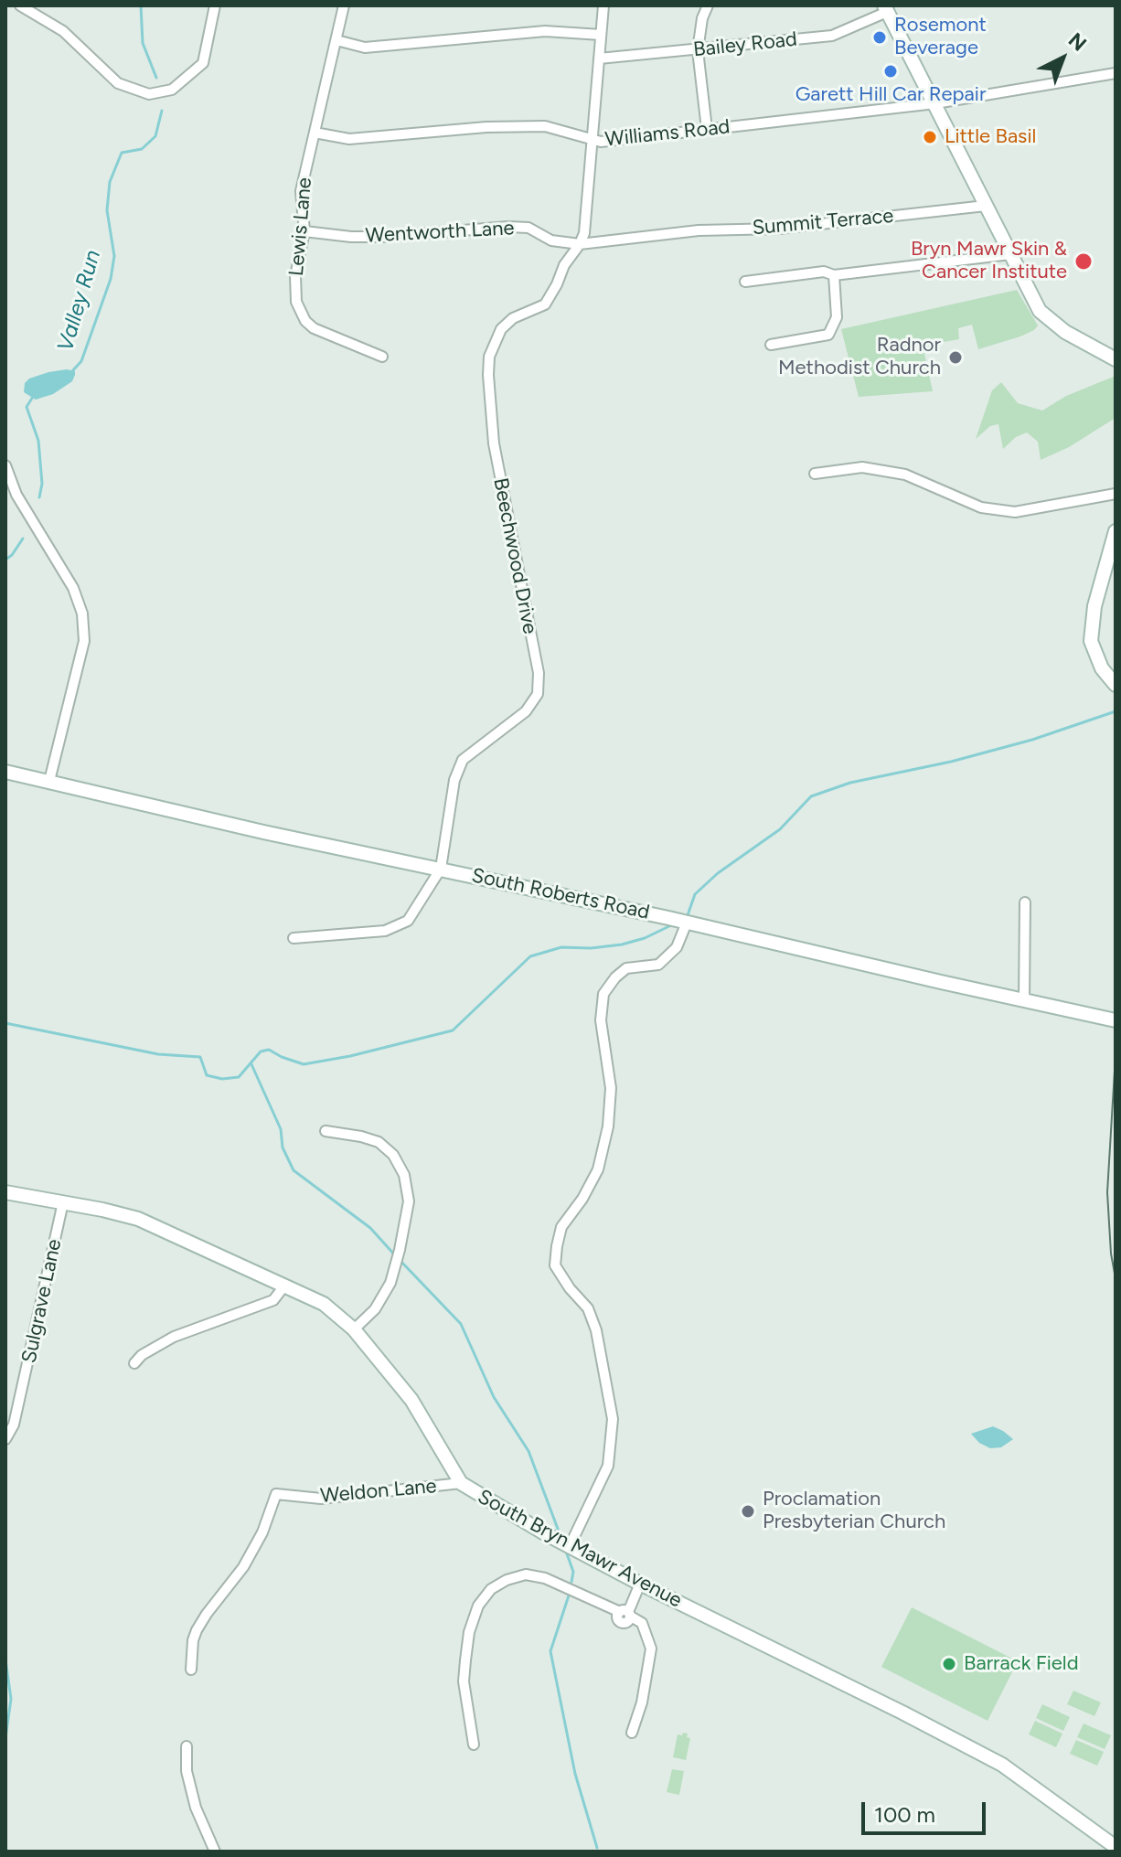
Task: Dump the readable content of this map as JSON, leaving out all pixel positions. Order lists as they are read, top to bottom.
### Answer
{
  "streets": {
    "main road": ["South Roberts Road", "South Bryn Mawr Avenue"],
    "street": [
      "Bailey Road",
      "Williams Road",
      "Summit Terrace",
      "Lewis Lane",
      "Wentworth Lane",
      "Beechwood Drive",
      "Sulgrave Lane",
      "Weldon Lane"
    ]
  },
  "crossings": [
    ["Williams Road", "Lewis Lane"],
    ["Summit Terrace", "Wentworth Lane"],
    ["Lewis Lane", "Wentworth Lane"],
    ["Wentworth Lane", "Beechwood Drive"],
    ["Beechwood Drive", "South Roberts Road"],
    ["Sulgrave Lane", "South Bryn Mawr Avenue"],
    ["Weldon Lane", "South Bryn Mawr Avenue"]
  ],
  "water": ["Valley Run"],
  "places": [
    "Rosemont Beverage",
    "Garett Hill Car Repair",
    "Little Basil",
    "Bryn Mawr Skin & Cancer Institute",
    "Radnor Methodist Church",
    "Proclamation Presbyterian Church",
    "Barrack Field"
  ],
  "scale_bar": "100 m",
  "north": "top right"
}
